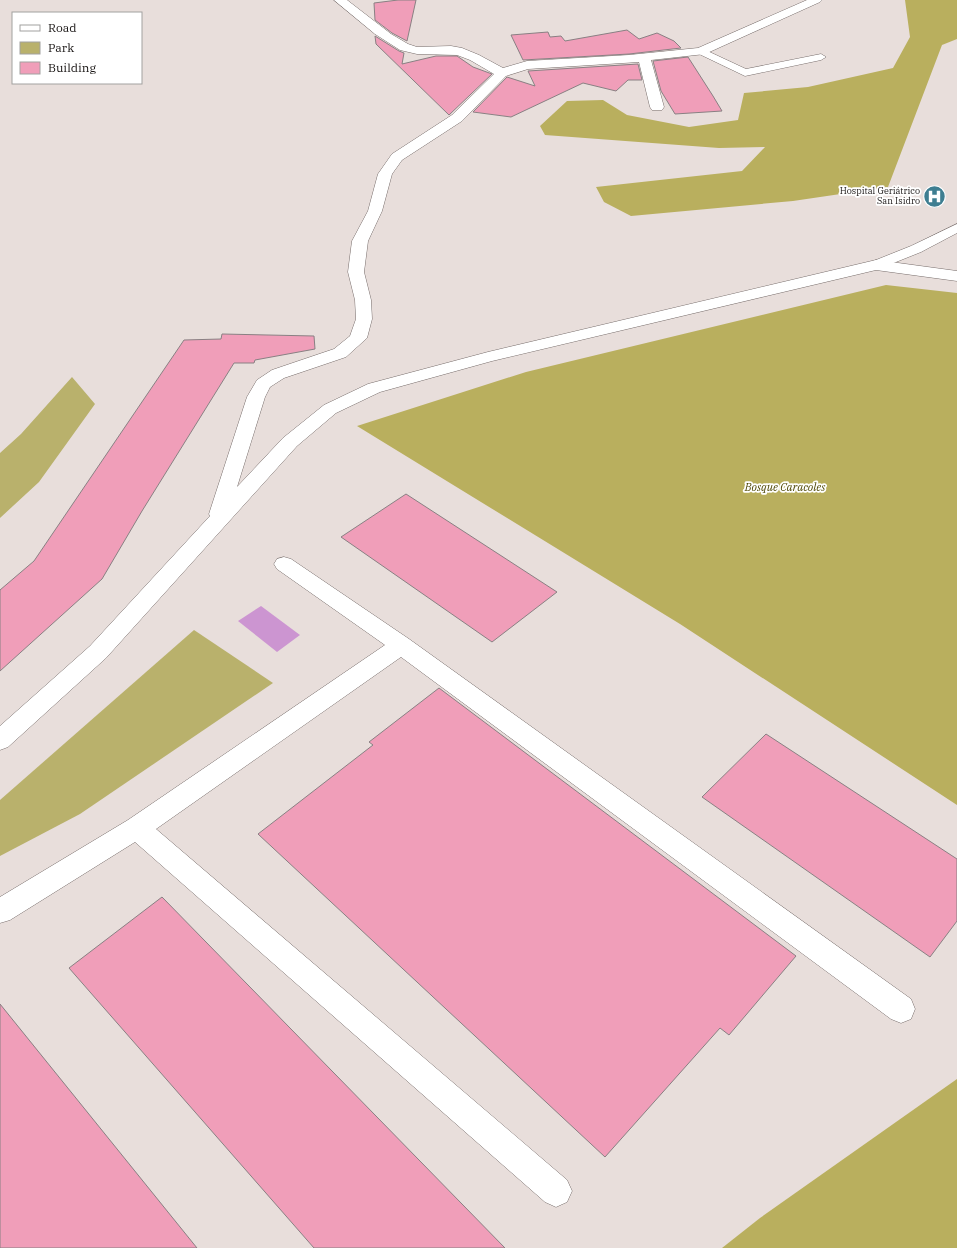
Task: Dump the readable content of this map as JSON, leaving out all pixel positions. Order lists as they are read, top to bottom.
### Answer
{
  "parks": ["Bosque Caracoles"],
  "places": {
    "hospital": ["Hospital Geriátrico San Isidro"]
  },
  "legend": ["Road", "Park", "Building"]
}
